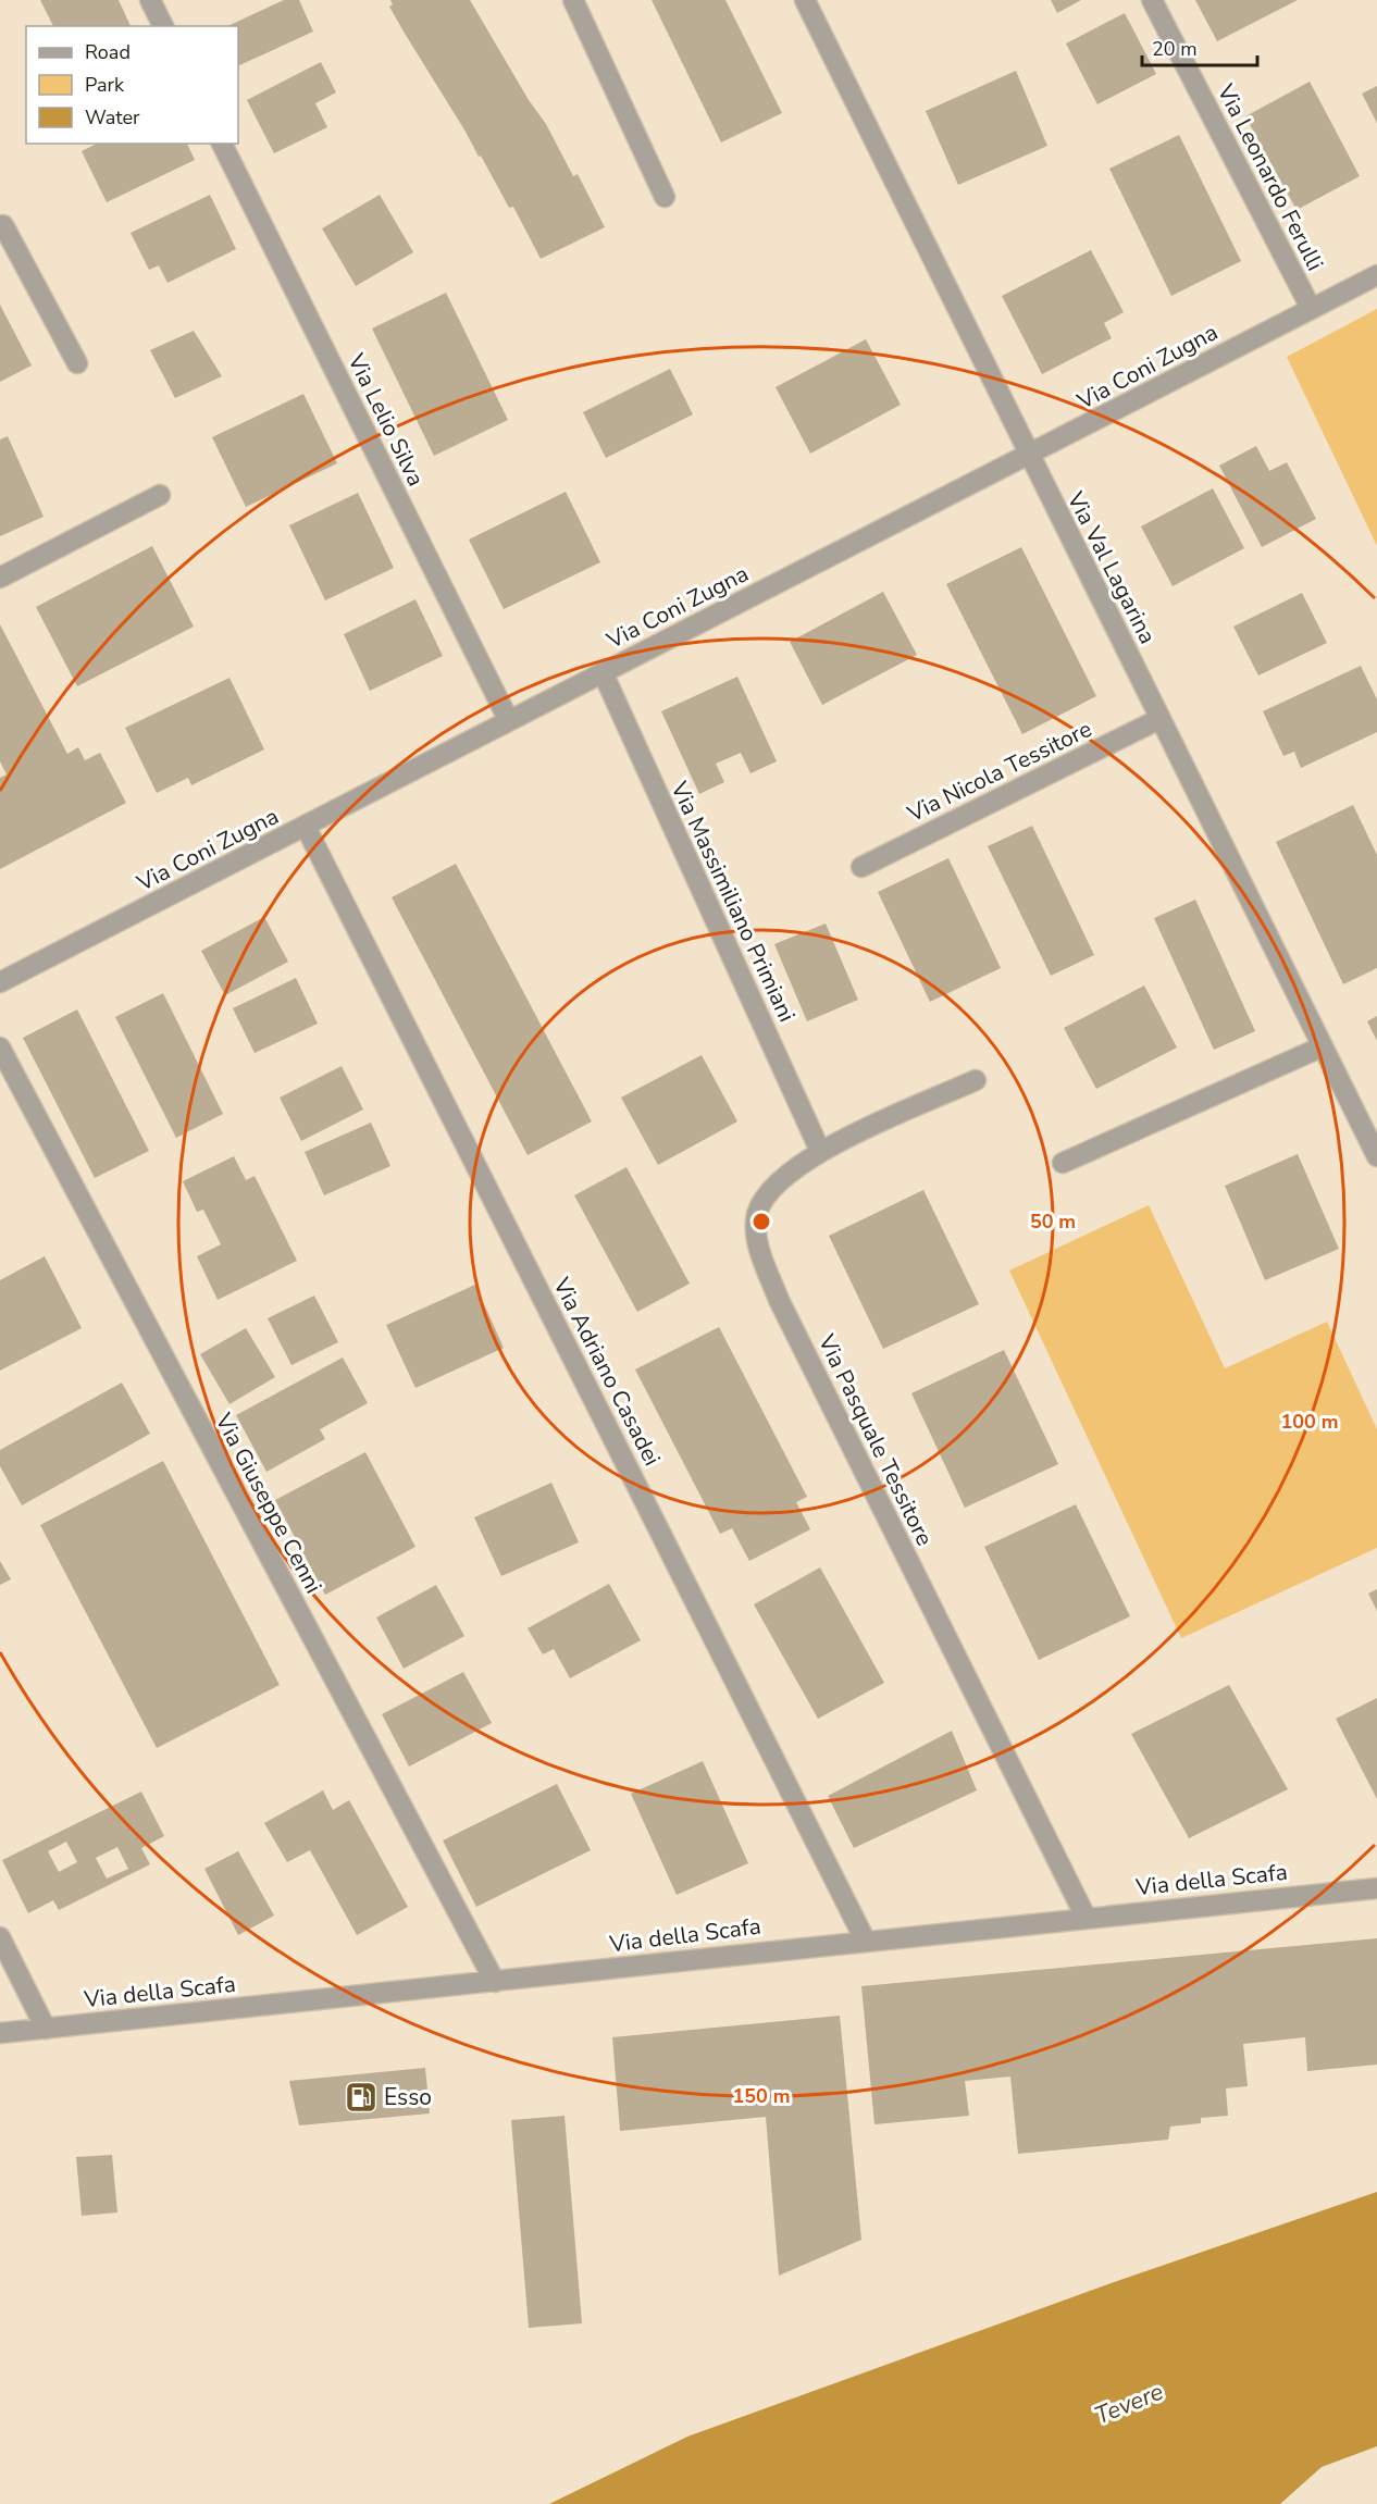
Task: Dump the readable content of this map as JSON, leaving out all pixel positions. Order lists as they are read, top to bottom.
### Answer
{
  "streets": {
    "street": [
      "Via Leonardo Ferulli",
      "Via Coni Zugna",
      "Via Lelio Silva",
      "Via Val Lagarina",
      "Via Nicola Tessitore",
      "Via Massimiliano Primiani",
      "Via Adriano Casadei",
      "Via Pasquale Tessitore",
      "Via Giuseppe Cenni",
      "Via della Scafa"
    ]
  },
  "crossings": [
    ["Via Leonardo Ferulli", "Via Coni Zugna"],
    ["Via Coni Zugna", "Via Lelio Silva"],
    ["Via Coni Zugna", "Via Val Lagarina"],
    ["Via Coni Zugna", "Via Massimiliano Primiani"],
    ["Via Coni Zugna", "Via Adriano Casadei"],
    ["Via Val Lagarina", "Via Nicola Tessitore"],
    ["Via Massimiliano Primiani", "Via Pasquale Tessitore"],
    ["Via Adriano Casadei", "Via della Scafa"],
    ["Via Pasquale Tessitore", "Via della Scafa"],
    ["Via Giuseppe Cenni", "Via della Scafa"]
  ],
  "water": ["Tevere"],
  "places": {
    "fuel station": ["Esso"]
  },
  "legend": ["Road", "Park", "Water"],
  "scale_bar": "20 m",
  "rings": ["50 m", "100 m", "150 m"]
}
